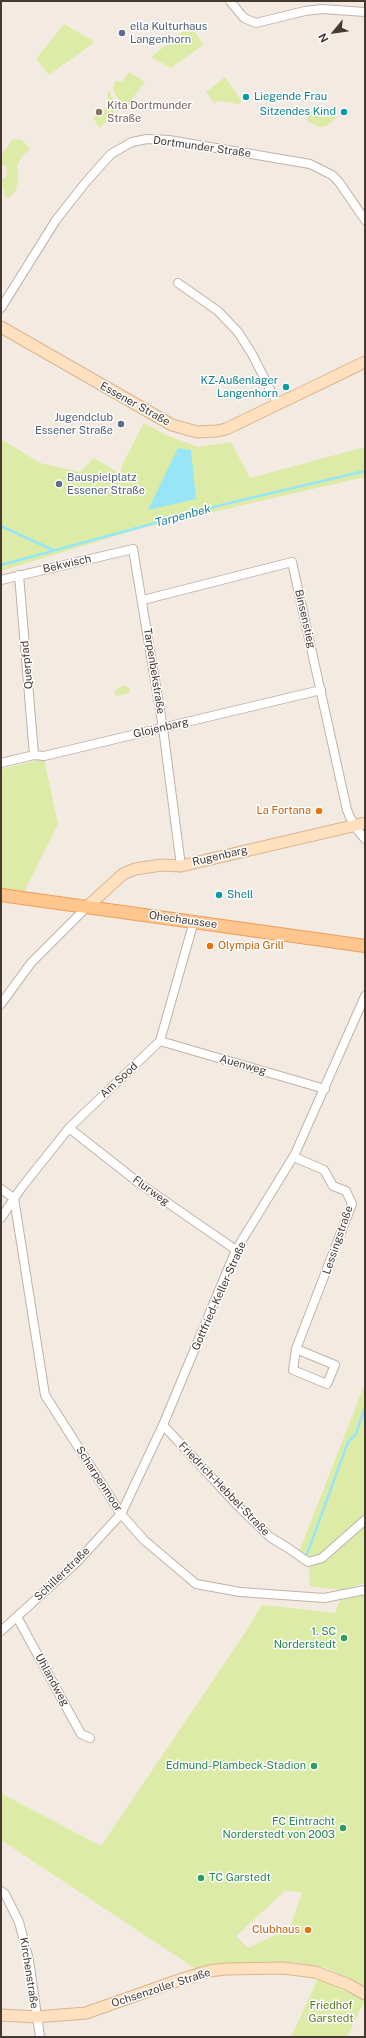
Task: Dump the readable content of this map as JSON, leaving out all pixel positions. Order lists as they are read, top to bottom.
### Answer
{
  "streets": {
    "main road": ["Ohechaussee"],
    "street": [
      "Dortmunder Straße",
      "Essener Straße",
      "Bekwisch",
      "Binsenstieg",
      "Querpfad",
      "Tarpenbekstraße",
      "Glojenbarg",
      "Rugenbarg",
      "Auenweg",
      "Am Sood",
      "Flurweg",
      "Lessingstraße",
      "Gottfried-Keller-Straße",
      "Scharpenmoor",
      "Friedrich-Hebbel-Straße",
      "Schillerstraße",
      "Uhlandweg",
      "Kirchenstraße",
      "Ochsenzoller Straße"
    ]
  },
  "crossings": [
    ["Bekwisch", "Querpfad"],
    ["Bekwisch", "Tarpenbekstraße"],
    ["Binsenstieg", "Tarpenbekstraße"],
    ["Binsenstieg", "Glojenbarg"],
    ["Binsenstieg", "Rugenbarg"],
    ["Querpfad", "Glojenbarg"],
    ["Tarpenbekstraße", "Glojenbarg"],
    ["Tarpenbekstraße", "Rugenbarg"],
    ["Rugenbarg", "Ohechaussee"],
    ["Auenweg", "Am Sood"],
    ["Auenweg", "Gottfried-Keller-Straße"],
    ["Am Sood", "Flurweg"],
    ["Am Sood", "Scharpenmoor"],
    ["Flurweg", "Gottfried-Keller-Straße"],
    ["Lessingstraße", "Gottfried-Keller-Straße"],
    ["Gottfried-Keller-Straße", "Scharpenmoor"],
    ["Gottfried-Keller-Straße", "Friedrich-Hebbel-Straße"],
    ["Gottfried-Keller-Straße", "Schillerstraße"],
    ["Scharpenmoor", "Schillerstraße"],
    ["Schillerstraße", "Uhlandweg"],
    ["Kirchenstraße", "Ochsenzoller Straße"]
  ],
  "water": ["Tarpenbek"],
  "parks": ["Friedhof Garstedt"],
  "places": [
    "ella Kulturhaus Langenhorn",
    "Liegende Frau",
    "Kita Dortmunder Straße",
    "Sitzendes Kind",
    "KZ-Außenlager Langenhorn",
    "Jugendclub Essener Straße",
    "Bauspielplatz Essener Straße",
    "La Fortana",
    "Shell",
    "Olympia Grill",
    "1. SC Norderstedt",
    "Edmund-Plambeck-Stadion",
    "FC Eintracht Norderstedt von 2003",
    "TC Garstedt",
    "Clubhaus"
  ],
  "north": "bottom left"
}
